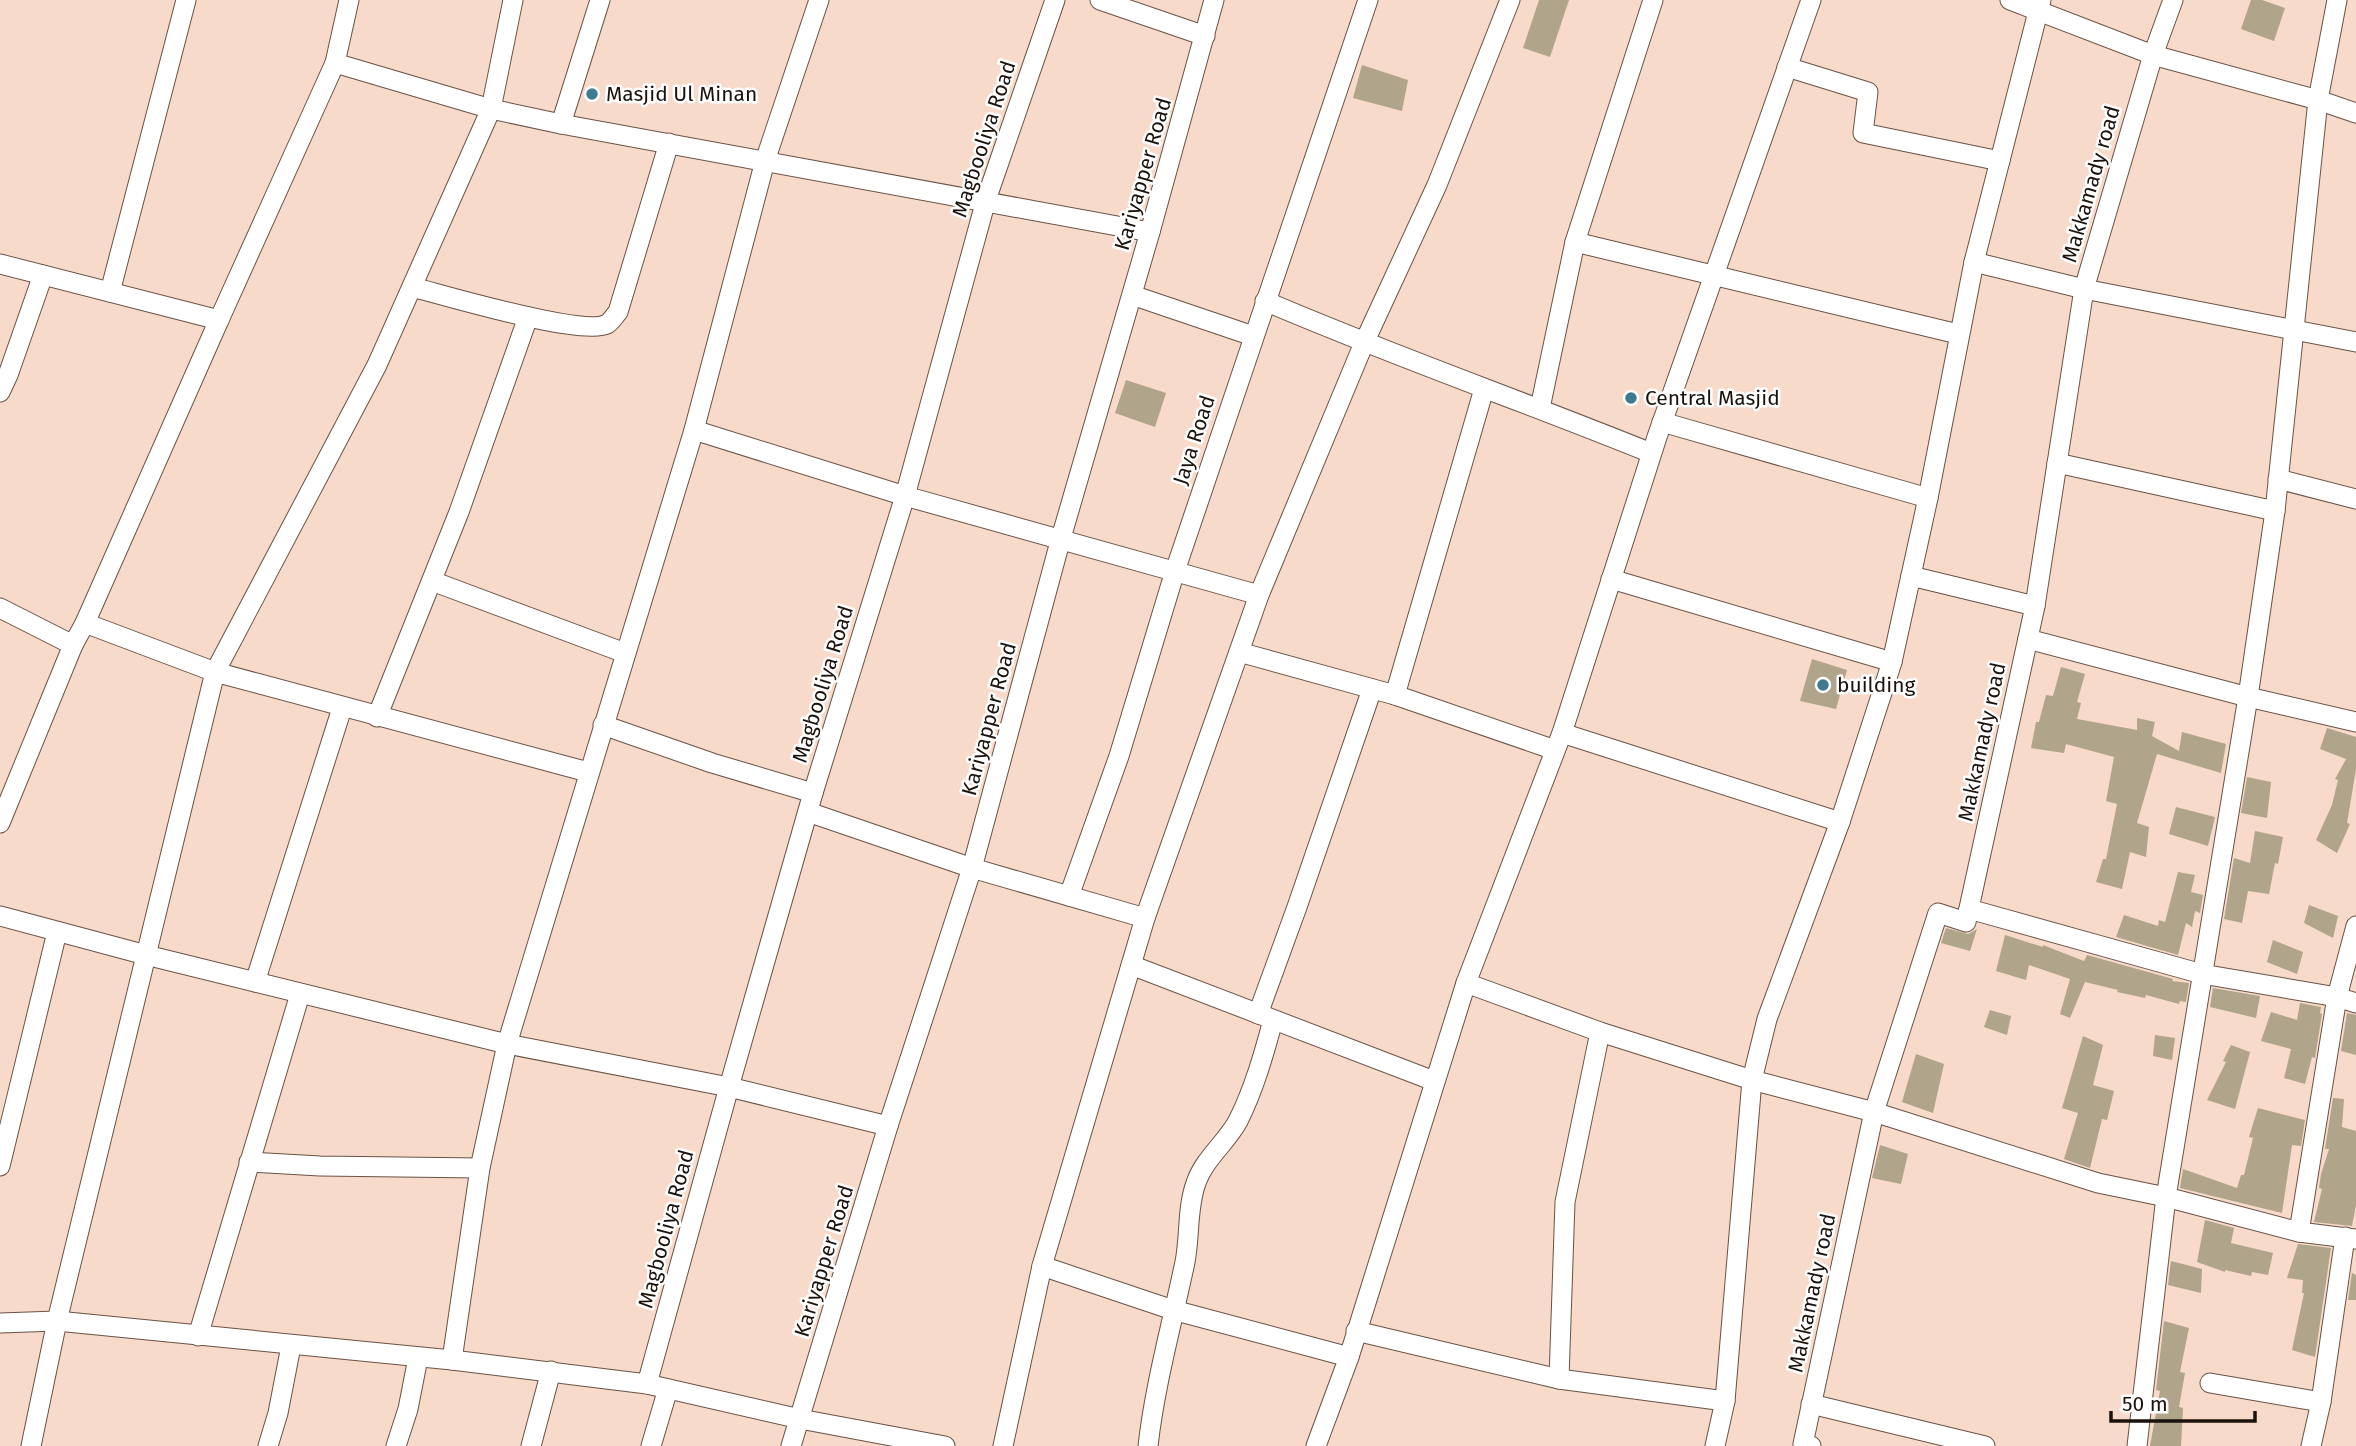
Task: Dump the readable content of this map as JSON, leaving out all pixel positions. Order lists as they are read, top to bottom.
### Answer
{
  "streets": {
    "street": [
      "Magbooliya Road",
      "Kariyapper Road",
      "Makkamady road",
      "Jaya Road"
    ]
  },
  "places": ["Masjid Ul Minan", "Central Masjid", "building"],
  "scale_bar": "50 m"
}
